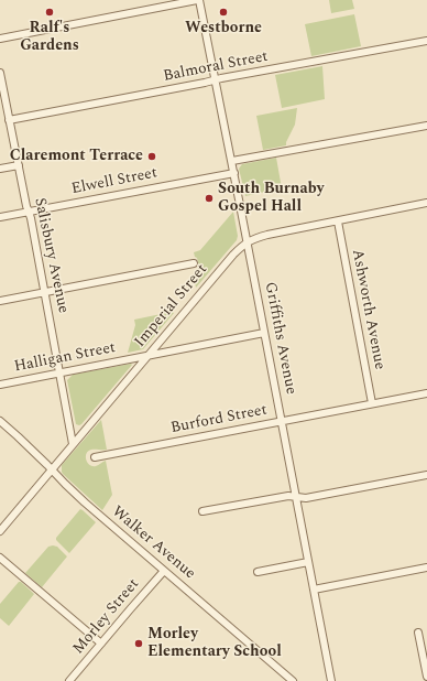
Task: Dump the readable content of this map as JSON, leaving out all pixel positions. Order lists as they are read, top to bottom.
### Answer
{
  "streets": {
    "street": [
      "Balmoral Street",
      "Elwell Street",
      "Salisbury Avenue",
      "Imperial Street",
      "Ashworth Avenue",
      "Griffiths Avenue",
      "Halligan Street",
      "Burford Street",
      "Walker Avenue",
      "Morley Street"
    ]
  },
  "crossings": [
    ["Balmoral Street", "Salisbury Avenue"],
    ["Balmoral Street", "Griffiths Avenue"],
    ["Elwell Street", "Salisbury Avenue"],
    ["Elwell Street", "Griffiths Avenue"],
    ["Salisbury Avenue", "Imperial Street"],
    ["Salisbury Avenue", "Halligan Street"],
    ["Imperial Street", "Ashworth Avenue"],
    ["Imperial Street", "Griffiths Avenue"],
    ["Imperial Street", "Halligan Street"],
    ["Imperial Street", "Walker Avenue"],
    ["Ashworth Avenue", "Burford Street"],
    ["Griffiths Avenue", "Halligan Street"],
    ["Griffiths Avenue", "Burford Street"],
    ["Walker Avenue", "Morley Street"]
  ],
  "places": [
    "Ralf's Gardens",
    "Westborne",
    "Claremont Terrace",
    "South Burnaby Gospel Hall",
    "Morley Elementary School"
  ]
}
